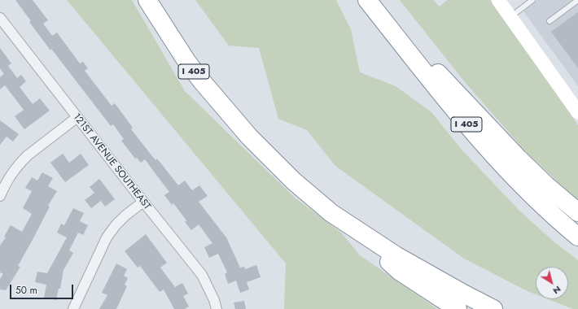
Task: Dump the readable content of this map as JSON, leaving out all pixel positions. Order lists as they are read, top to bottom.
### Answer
{
  "streets": {
    "highway": ["I 405"],
    "street": ["121ST AVENUE SOUTHEAST"]
  },
  "scale_bar": "50 m",
  "north": "bottom right"
}
